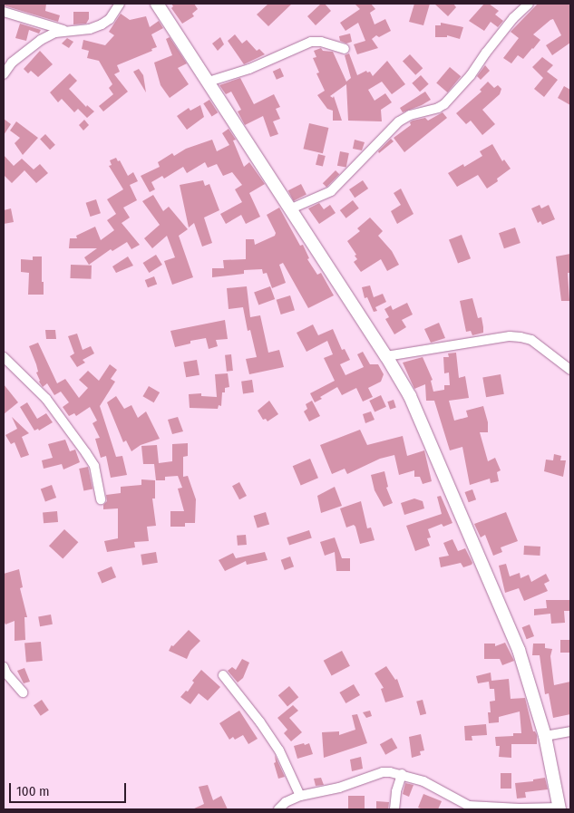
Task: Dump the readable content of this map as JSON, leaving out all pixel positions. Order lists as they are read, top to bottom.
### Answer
{
  "scale_bar": "100 m"
}
